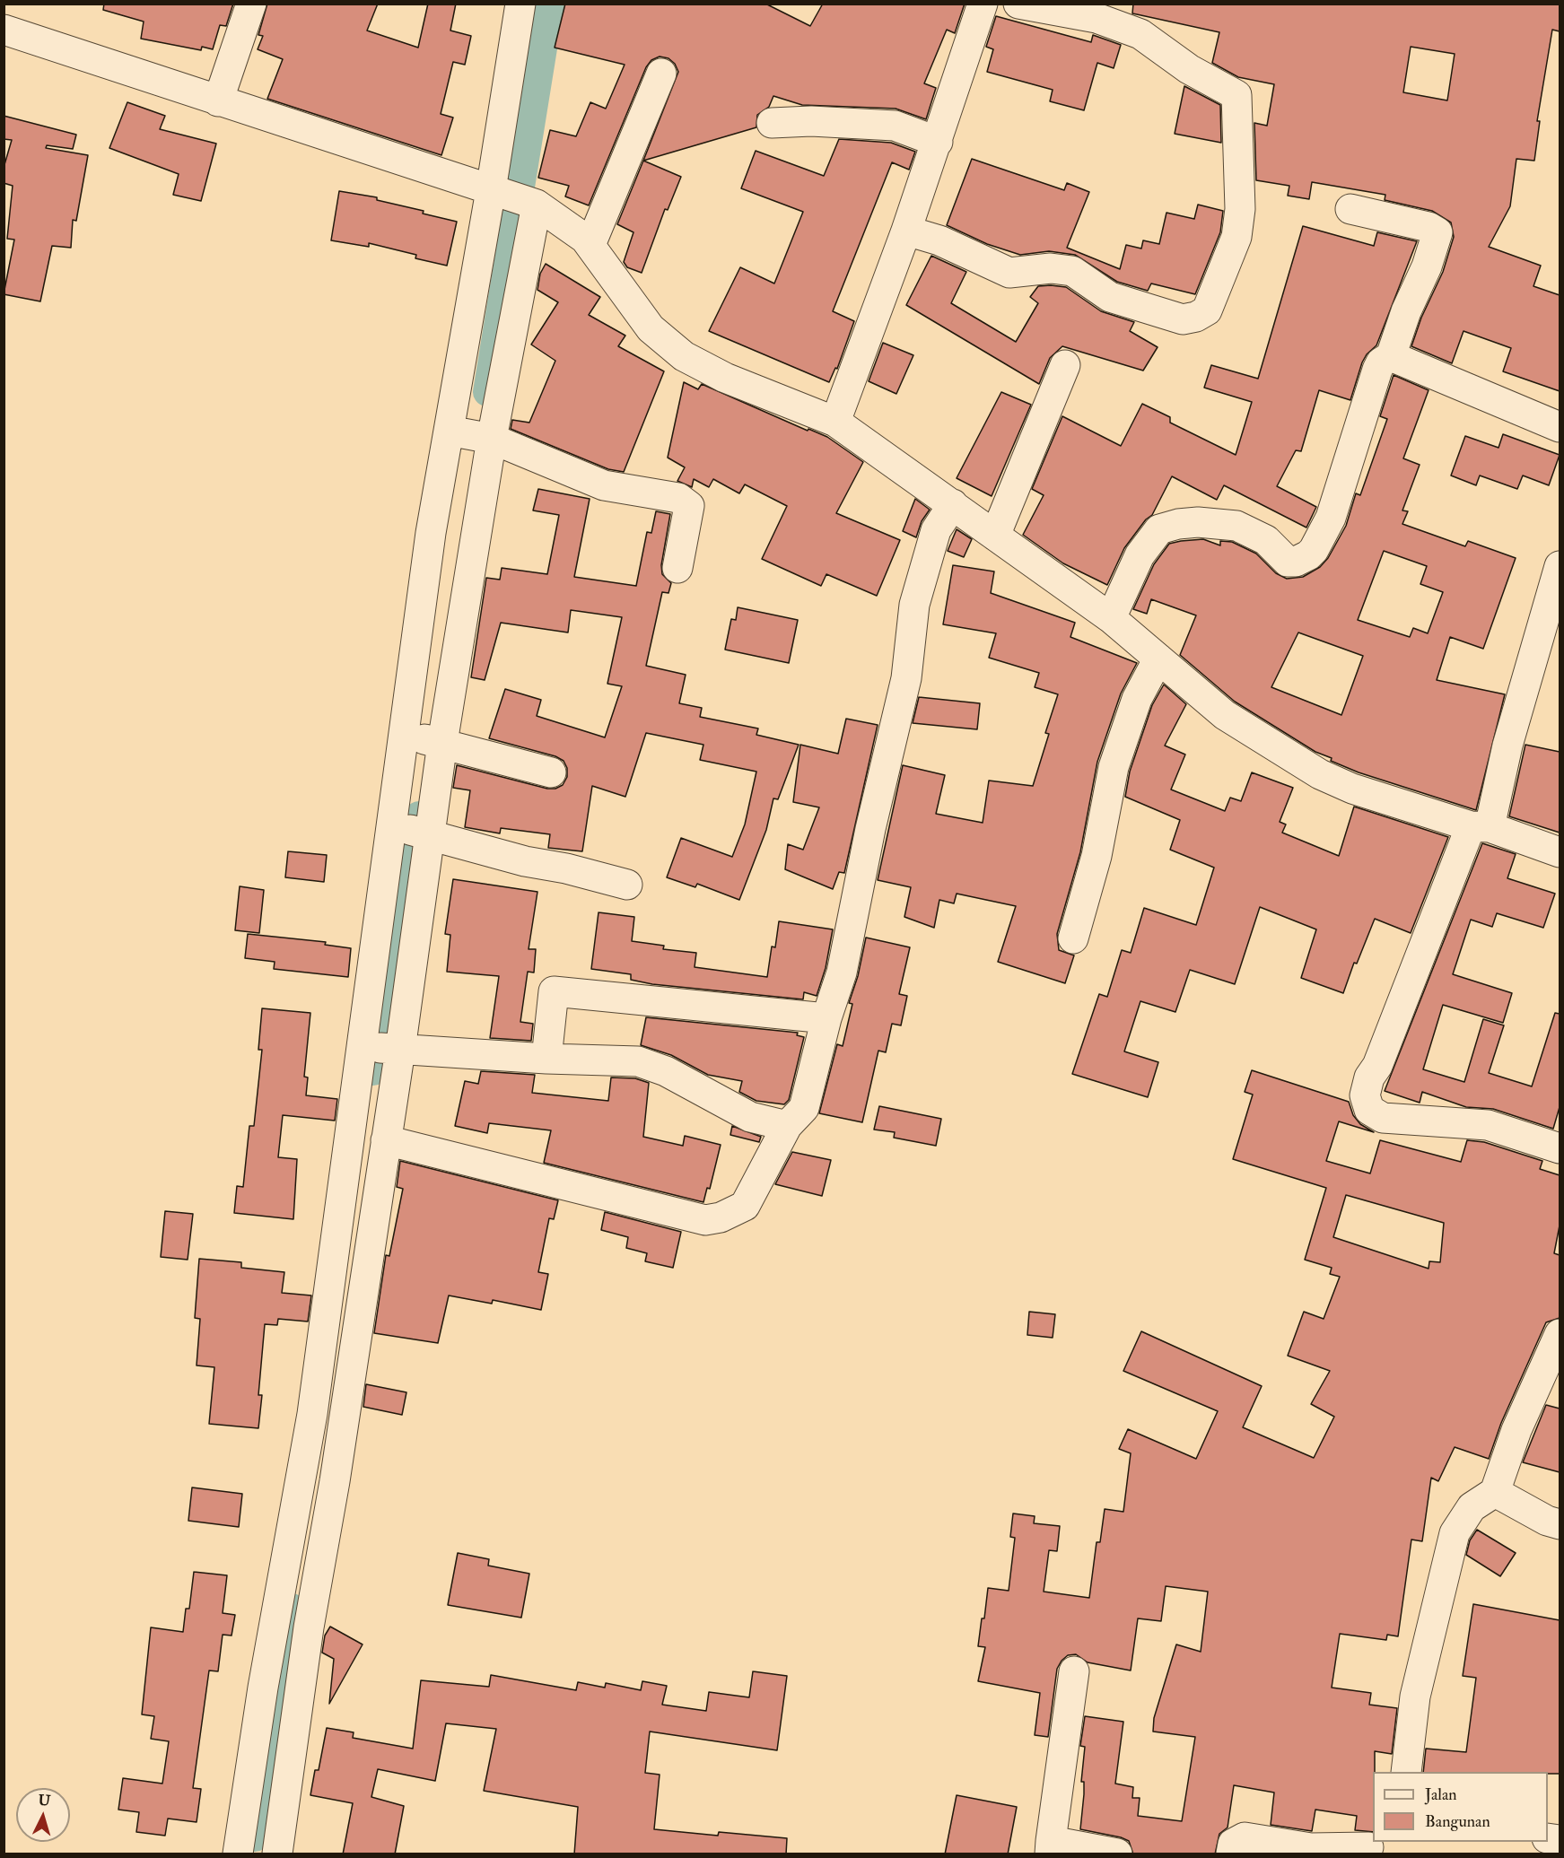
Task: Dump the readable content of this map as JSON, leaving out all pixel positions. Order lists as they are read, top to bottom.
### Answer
{
  "legend": ["Jalan", "Bangunan"],
  "north": "top"
}
